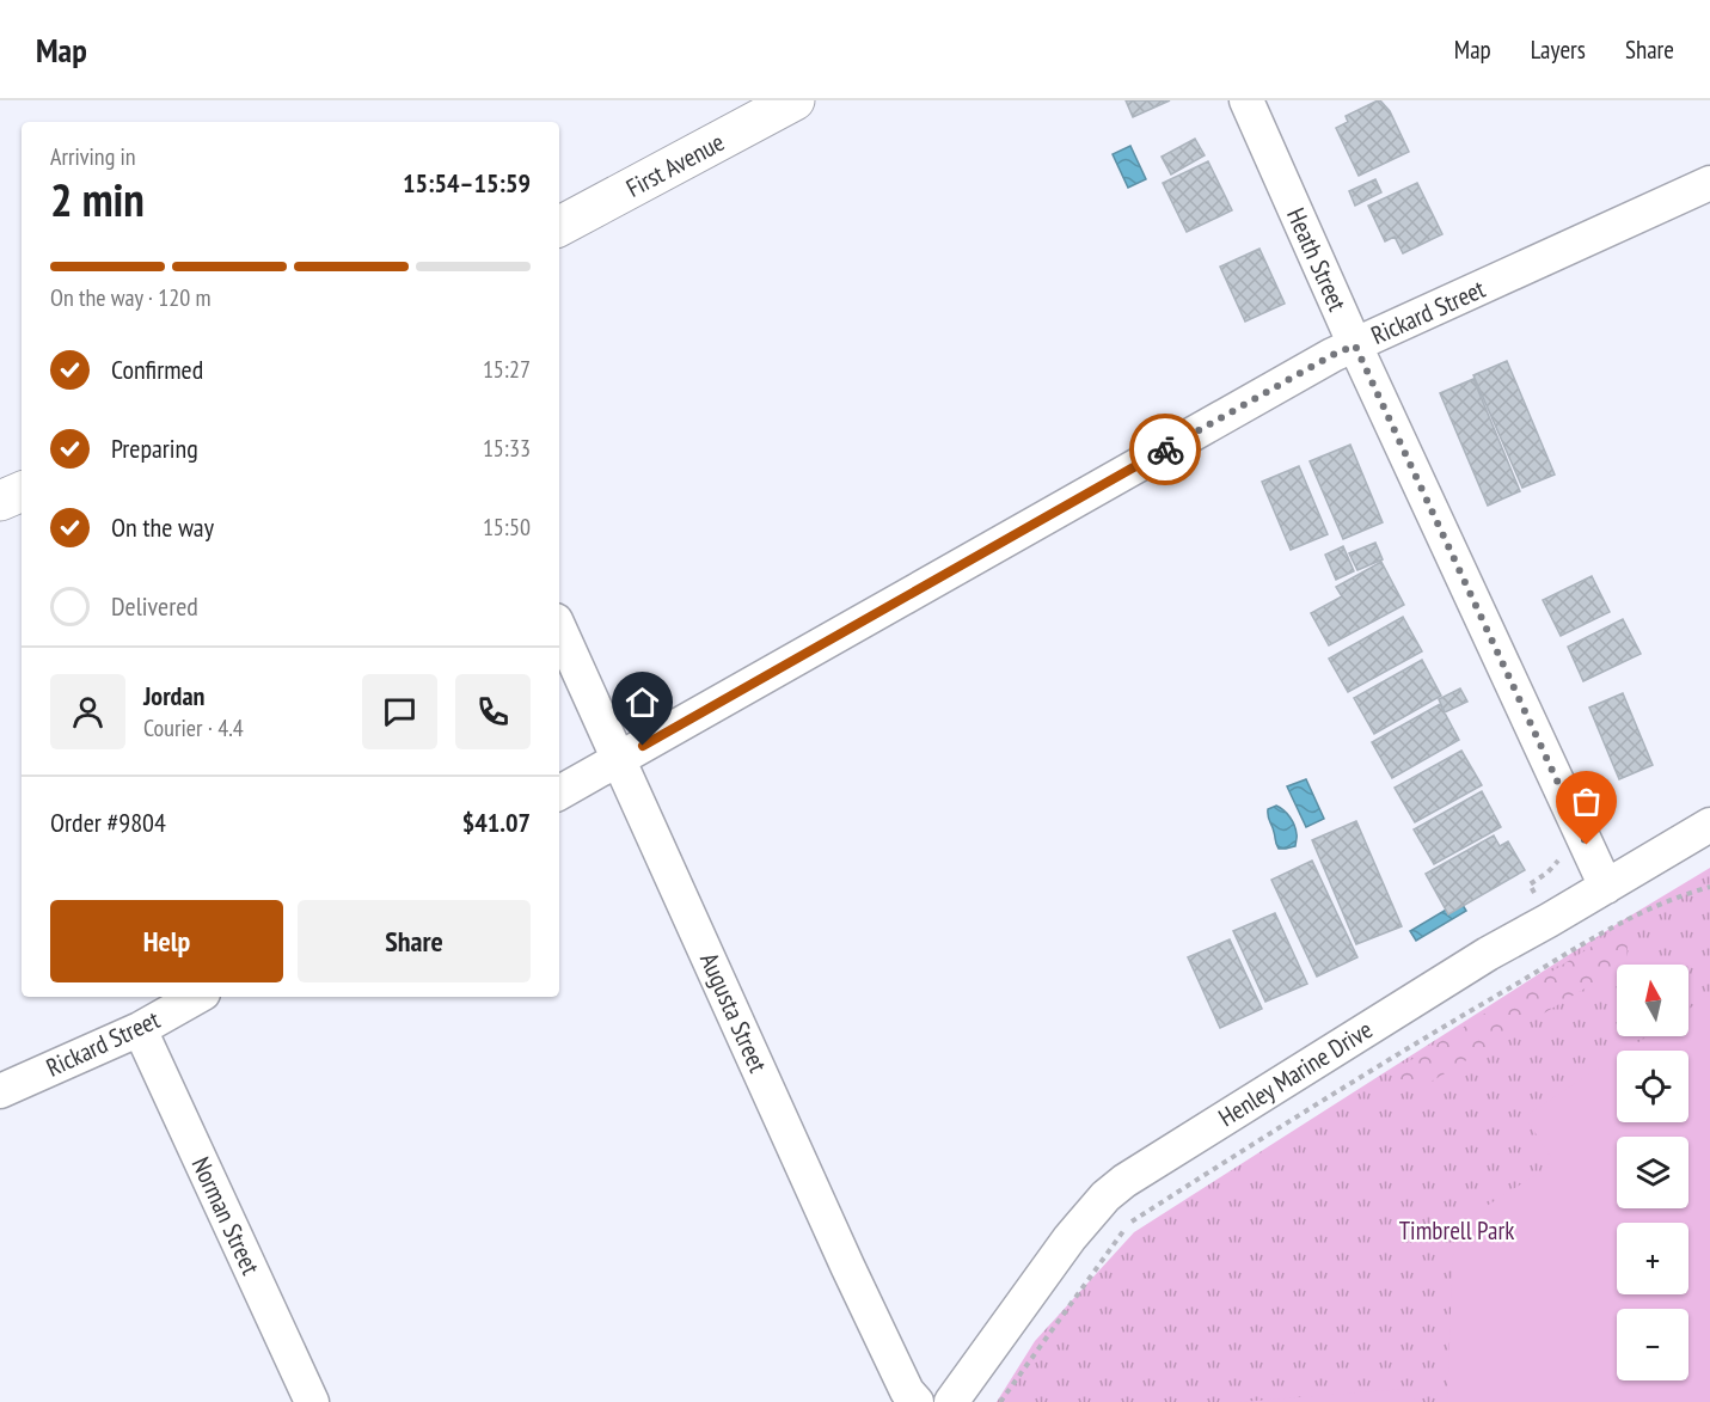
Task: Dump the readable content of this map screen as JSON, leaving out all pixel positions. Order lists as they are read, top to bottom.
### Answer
{
  "streets": {
    "street": [
      "First Avenue",
      "Heath Street",
      "Rickard Street",
      "Augusta Street",
      "Henley Marine Drive",
      "Norman Street"
    ]
  },
  "crossings": [
    ["Heath Street", "Rickard Street"],
    ["Heath Street", "Henley Marine Drive"],
    ["Rickard Street", "Augusta Street"],
    ["Rickard Street", "Norman Street"]
  ],
  "parks": ["Timbrell Park"],
  "north": "top",
  "page": {
    "header": "Map",
    "nav": ["Map", "Layers", "Share"],
    "heading": ["2 min", "Arriving in", "15:54–15:59"],
    "panel": [
      "Jordan",
      "Courier · 4.4",
      "Order #9804",
      "$41.07"
    ],
    "bar": "On the way · 120 m",
    "list": [
      ["Confirmed", "15:27"],
      ["Preparing", "15:33"],
      ["On the way", "15:50"],
      "Delivered"
    ],
    "buttons": ["Help", "Share"],
    "map_buttons": ["+", "−"]
  }
}
